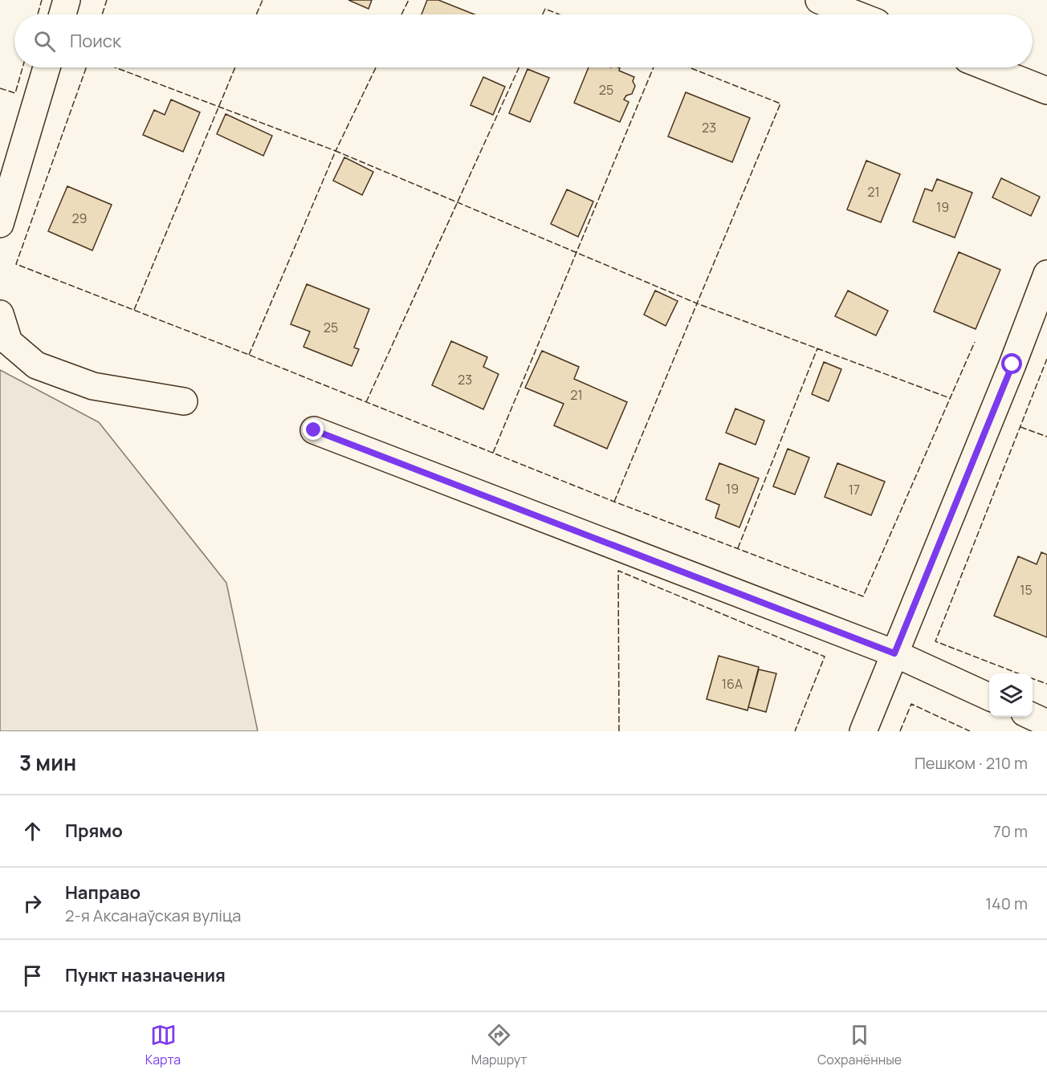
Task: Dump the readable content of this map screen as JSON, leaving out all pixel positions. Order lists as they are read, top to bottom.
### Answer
{
  "house_numbers": [
    "25",
    "23",
    "21",
    "19",
    "29",
    "25",
    "23",
    "21",
    "19",
    "17",
    "15",
    "16А"
  ],
  "page": {
    "search": "Поиск",
    "heading": ["3 мин", "Пешком · 210 m"],
    "list": [
      ["Прямо", "70 m"],
      ["Направо", "2-я Аксанаўская вуліца", "140 m"],
      "Пункт назначения"
    ],
    "nav": ["Карта", "Маршрут", "Сохранённые"]
  }
}
